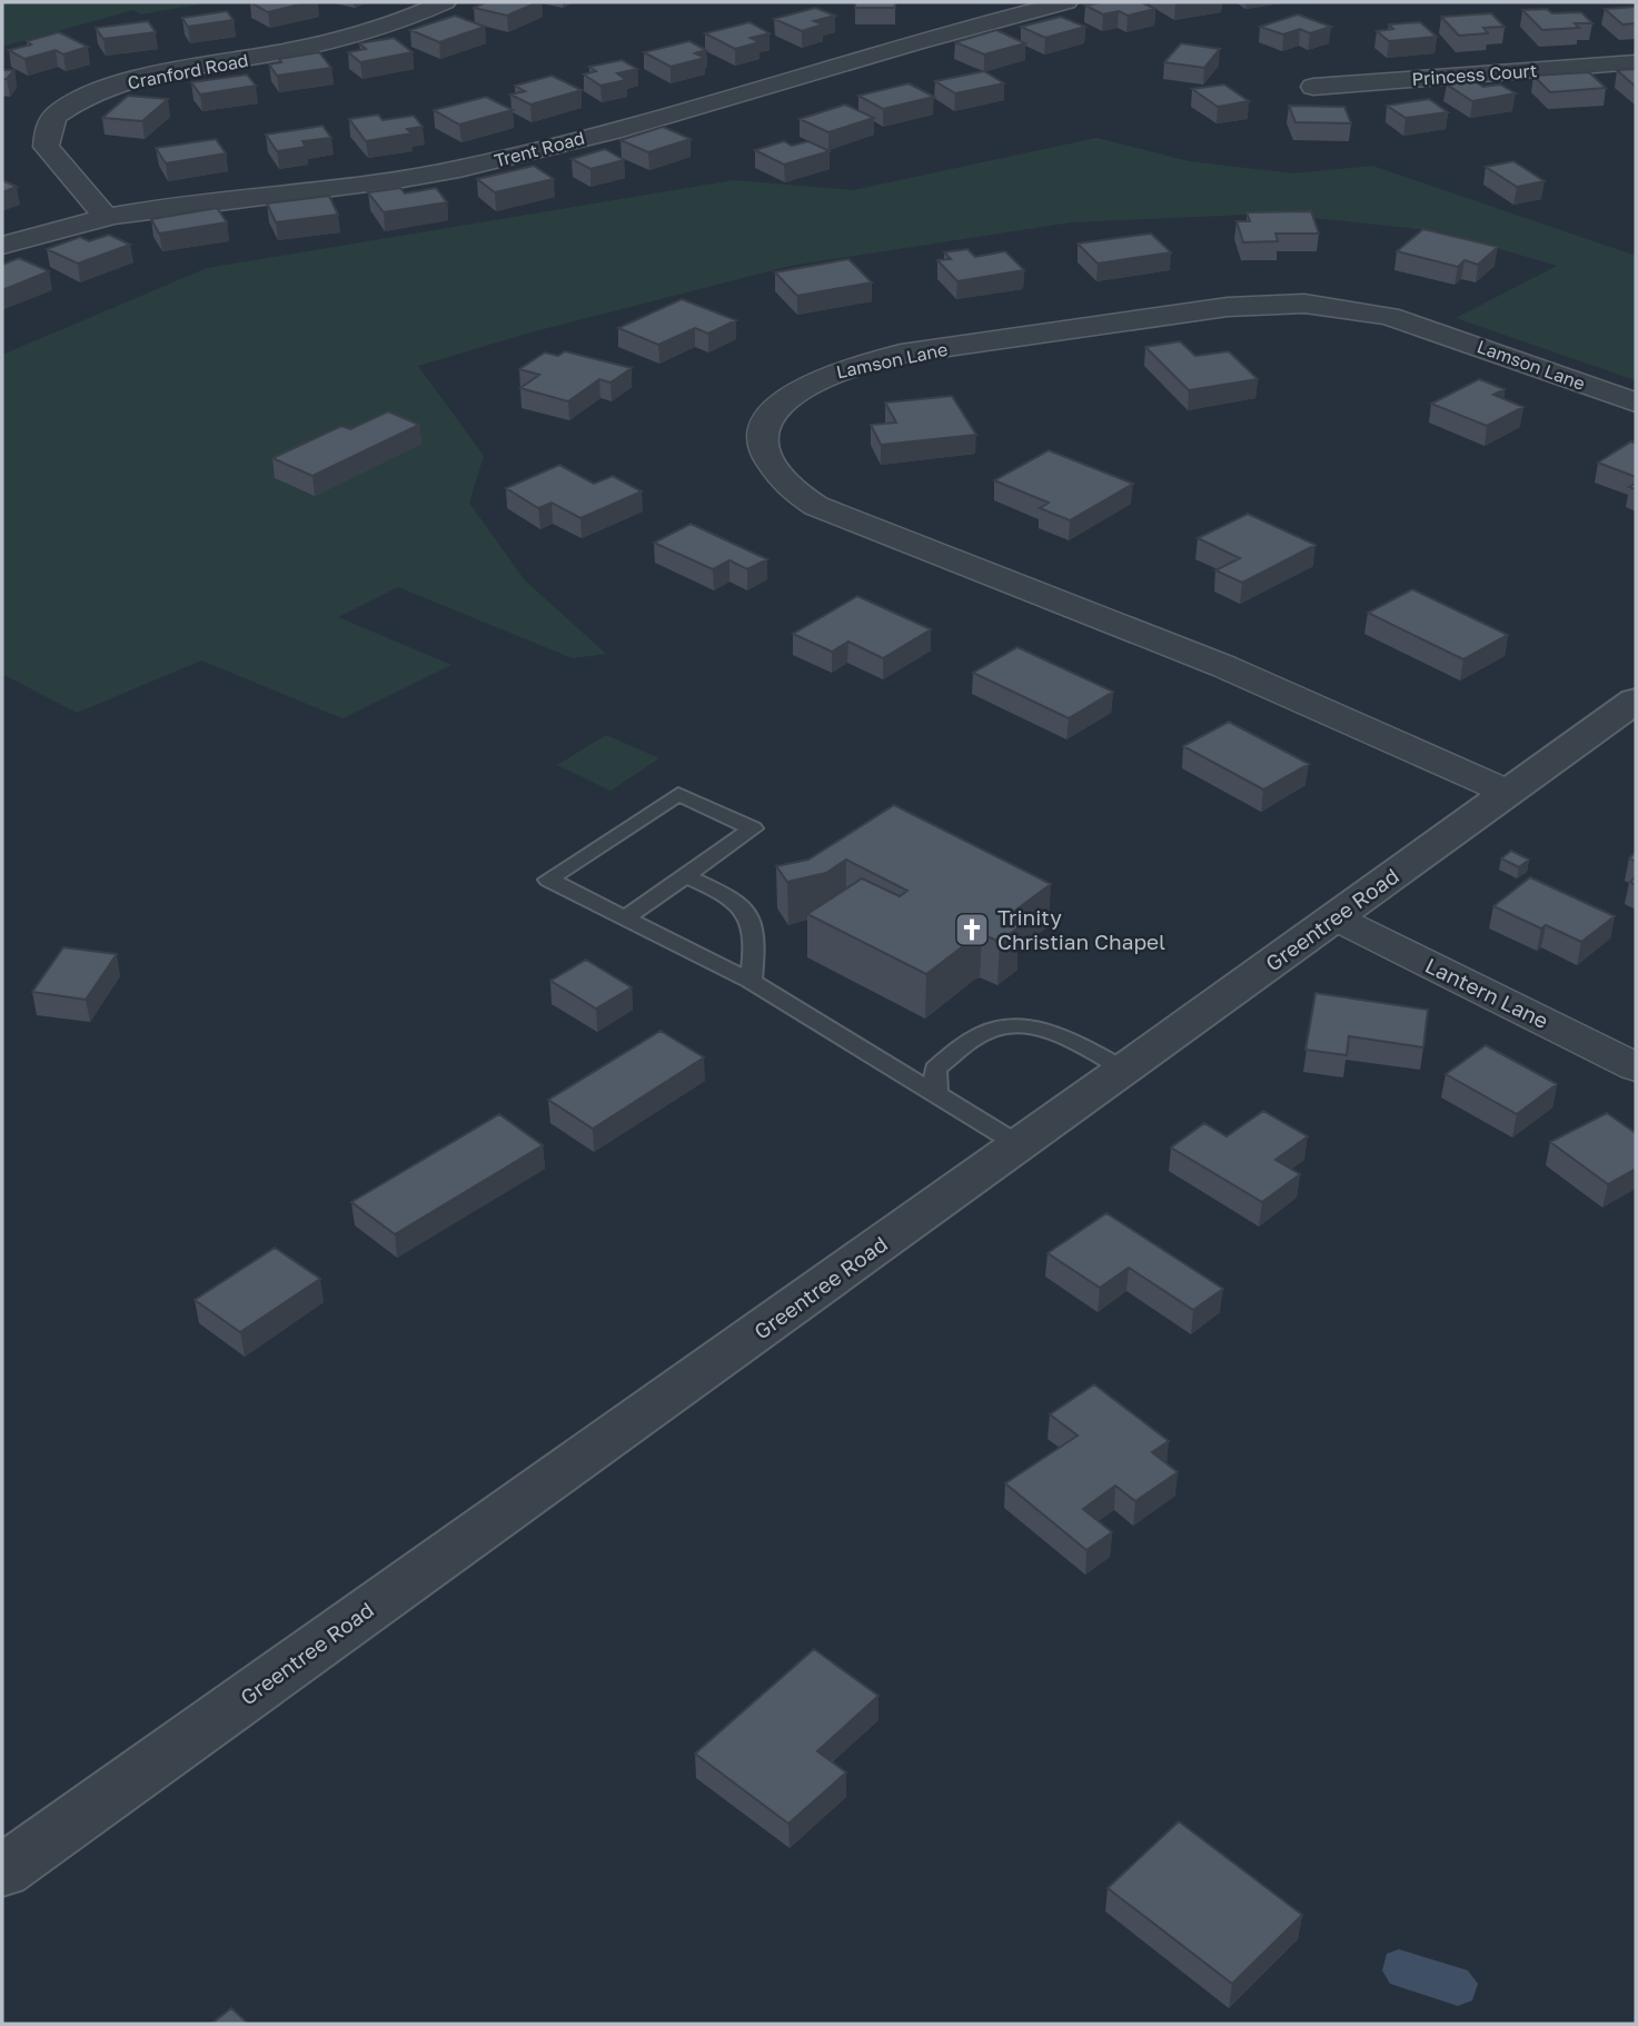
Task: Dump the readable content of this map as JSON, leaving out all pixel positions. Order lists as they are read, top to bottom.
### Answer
{
  "streets": {
    "street": [
      "Cranford Road",
      "Princess Court",
      "Trent Road",
      "Lamson Lane",
      "Greentree Road",
      "Lantern Lane"
    ]
  },
  "crossings": [
    ["Cranford Road", "Trent Road"],
    ["Lamson Lane", "Greentree Road"],
    ["Greentree Road", "Lantern Lane"]
  ],
  "places": {
    "church": ["Trinity Christian Chapel"]
  }
}
